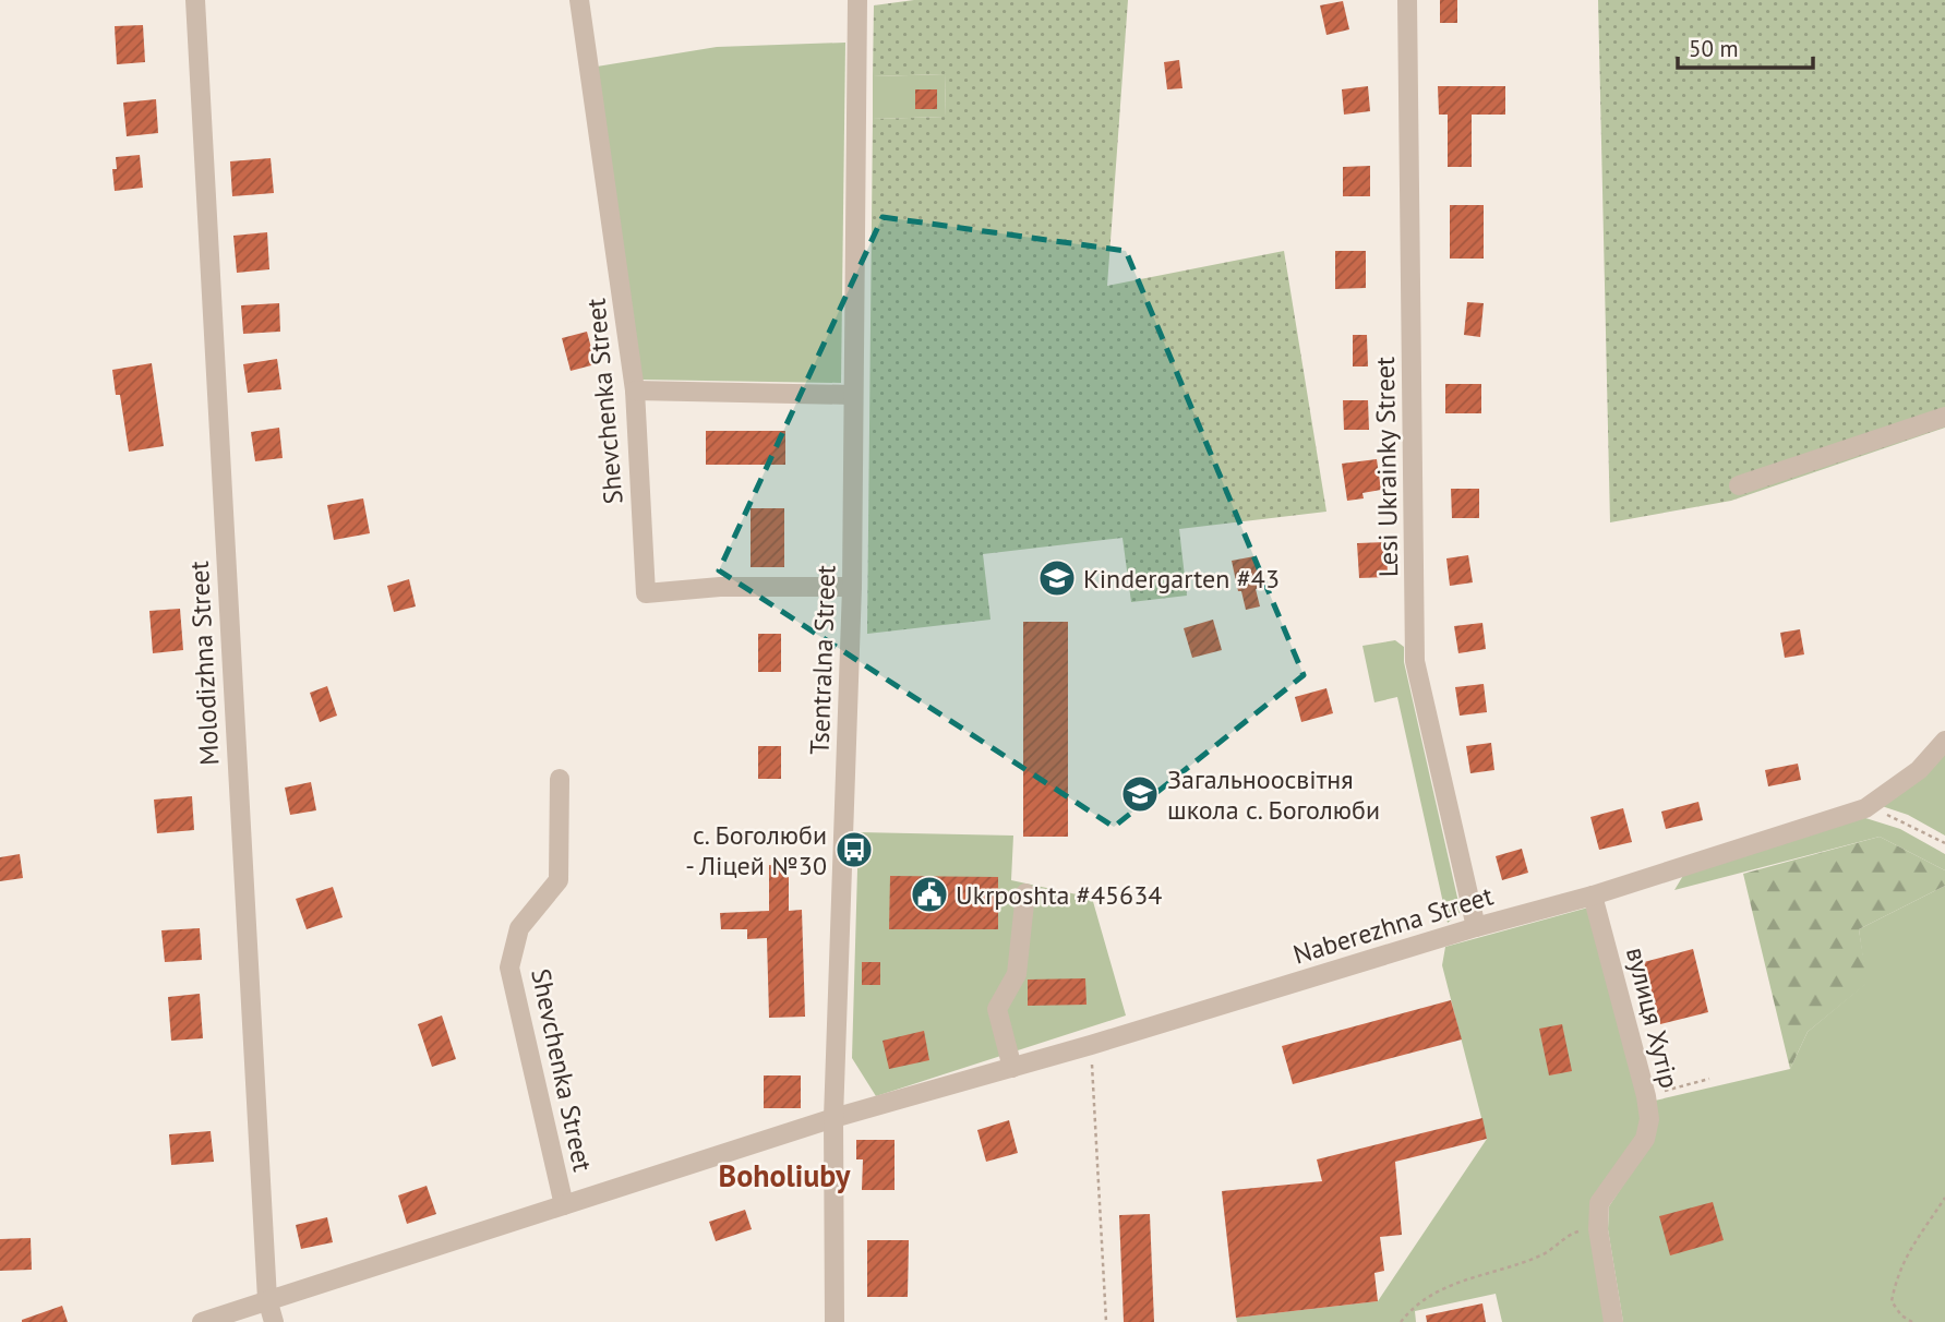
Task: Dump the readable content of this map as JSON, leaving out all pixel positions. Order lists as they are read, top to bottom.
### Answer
{
  "streets": {
    "street": [
      "Shevchenka Street",
      "Lesi Ukrainky Street",
      "Tsentralna Street",
      "Molodizhna Street",
      "Naberezhna Street",
      "вулиця Хутір"
    ]
  },
  "crossings": [
    ["Shevchenka Street", "Tsentralna Street"],
    ["Shevchenka Street", "Molodizhna Street"],
    ["Shevchenka Street", "Naberezhna Street"],
    ["Lesi Ukrainky Street", "Naberezhna Street"],
    ["Tsentralna Street", "Naberezhna Street"],
    ["Naberezhna Street", "вулиця Хутір"]
  ],
  "districts": ["Boholiuby"],
  "places": {
    "school or university": ["Kindergarten #43", "Загальноосвітня школа с. Боголюби"],
    "bus stop": ["с. Боголюби - Ліцей №30"],
    "public building": ["Ukrposhta #45634"]
  },
  "scale_bar": "50 m"
}
